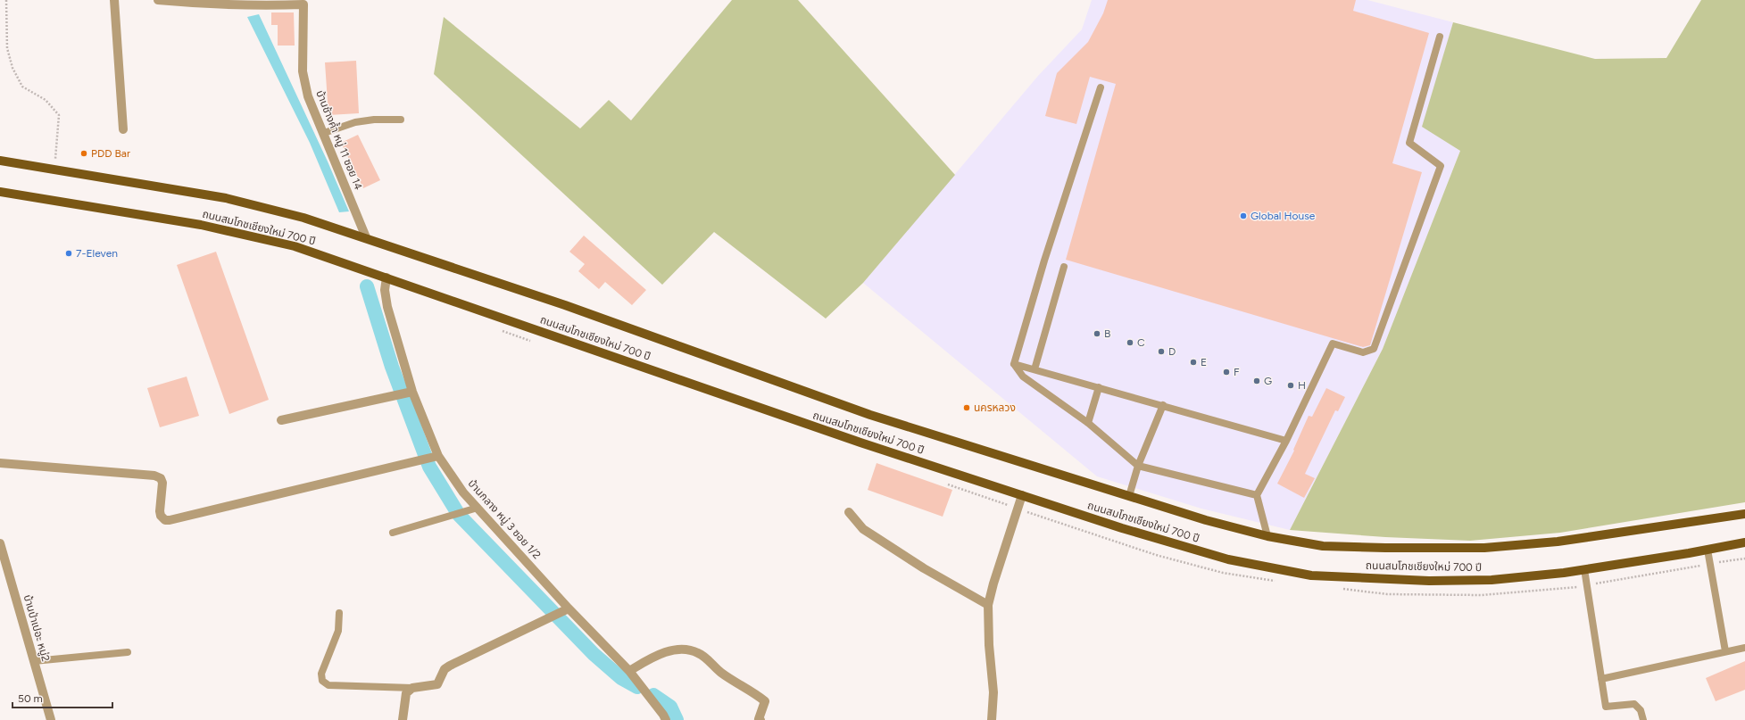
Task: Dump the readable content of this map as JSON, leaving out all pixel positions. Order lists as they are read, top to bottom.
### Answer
{
  "streets": {
    "main road": ["ถนนสมโภชเชียงใหม่ 700 ปี"],
    "street": ["บ้านช้างค้ำ หมู่ 11 ซอย 14", "บ้านกลาง หมู่ 3 ซอย 1/2", "บ้านป่าเปอะ หมู่2"]
  },
  "crossings": [
    ["บ้านช้างค้ำ หมู่ 11 ซอย 14", "ถนนสมโภชเชียงใหม่ 700 ปี"],
    ["ถนนสมโภชเชียงใหม่ 700 ปี", "บ้านกลาง หมู่ 3 ซอย 1/2"]
  ],
  "places": [
    "PDD Bar",
    "Global House",
    "7-Eleven",
    "B",
    "C",
    "D",
    "E",
    "F",
    "G",
    "H",
    "นครหลวง"
  ],
  "scale_bar": "50 m"
}
